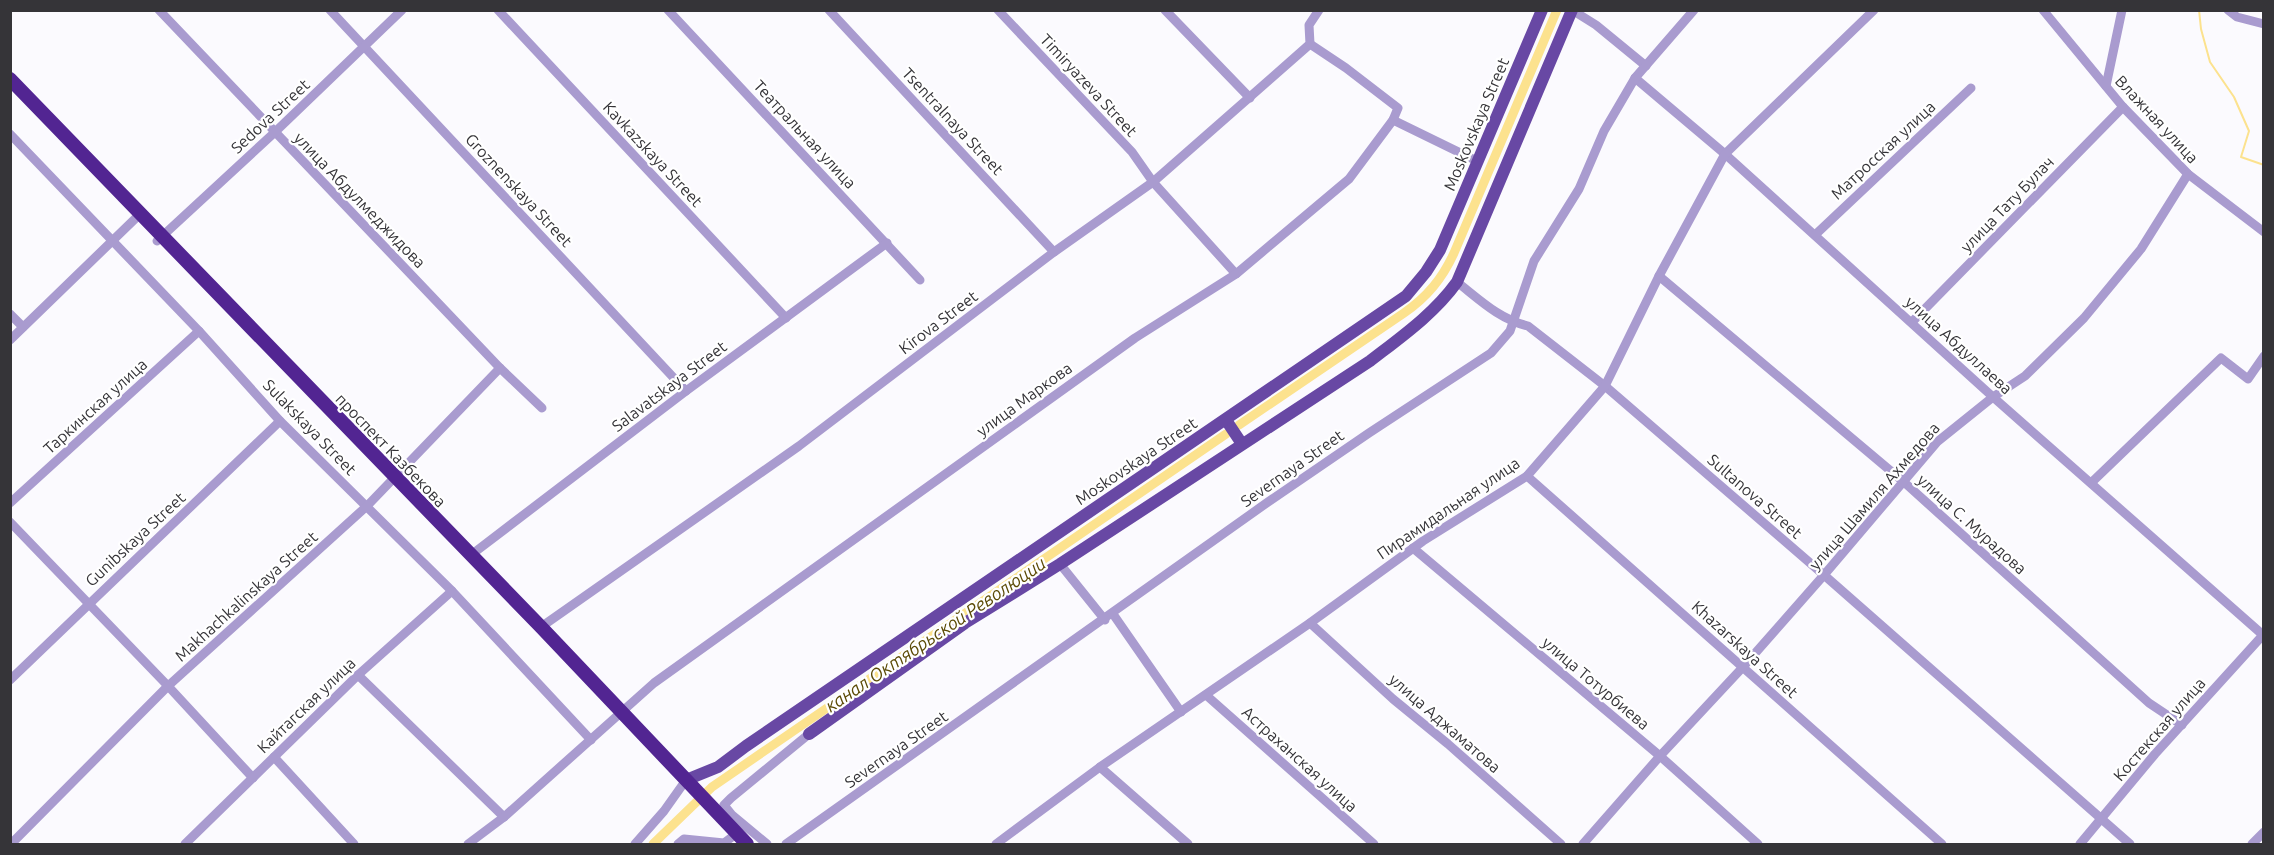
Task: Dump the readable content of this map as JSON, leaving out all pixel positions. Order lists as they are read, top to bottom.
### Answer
{
  "streets": {
    "highway": ["проспект Казбекова"],
    "main road": ["Moskovskaya Street"],
    "street": [
      "Timiryazeva Street",
      "Sedova Street",
      "Влажная улица",
      "Tsentralnaya Street",
      "Театральная улица",
      "Матросская улица",
      "Kavkazskaya Street",
      "Groznenskaya Street",
      "улица Абдулмеджидова",
      "улица Тату Булач",
      "Kirova Street",
      "улица Абдуллаева",
      "Salavatskaya Street",
      "улица Маркова",
      "Таркинская улица",
      "Sulakskaya Street",
      "Severnaya Street",
      "Sultanova Street",
      "улица Шамиля Ахмедова",
      "Пирамидальная улица",
      "улица С. Мурадова",
      "Gunibskaya Street",
      "Makhachkalinskaya Street",
      "Khazarskaya Street",
      "улица Тотурбиева",
      "Кайтагская улица",
      "улица Аджаматова",
      "Костекская улица",
      "Астраханская улица"
    ]
  },
  "crossings": [
    ["Timiryazeva Street", "Kirova Street"],
    ["Timiryazeva Street", "улица Маркова"],
    ["Sedova Street", "Groznenskaya Street"],
    ["Sedova Street", "улица Абдулмеджидова"],
    ["Sedova Street", "проспект Казбекова"],
    ["Влажная улица", "улица Тату Булач"],
    ["Влажная улица", "улица Шамиля Ахмедова"],
    ["Tsentralnaya Street", "Kirova Street"],
    ["Moskovskaya Street", "проспект Казбекова"],
    ["Театральная улица", "Salavatskaya Street"],
    ["Матросская улица", "улица Абдуллаева"],
    ["Kavkazskaya Street", "Salavatskaya Street"],
    ["Groznenskaya Street", "Salavatskaya Street"],
    ["улица Абдулмеджидова", "Makhachkalinskaya Street"],
    ["улица Тату Булач", "улица Абдуллаева"],
    ["Kirova Street", "проспект Казбекова"],
    ["улица Абдуллаева", "Severnaya Street"],
    ["улица Абдуллаева", "улица Шамиля Ахмедова"],
    ["улица Абдуллаева", "Пирамидальная улица"],
    ["улица Абдуллаева", "Костекская улица"],
    ["Salavatskaya Street", "проспект Казбекова"],
    ["улица Маркова", "Sulakskaya Street"],
    ["улица Маркова", "проспект Казбекова"],
    ["Таркинская улица", "Sulakskaya Street"],
    ["Sulakskaya Street", "Gunibskaya Street"],
    ["Sulakskaya Street", "Makhachkalinskaya Street"],
    ["Sulakskaya Street", "Кайтагская улица"],
    ["проспект Казбекова", "Makhachkalinskaya Street"],
    ["Severnaya Street", "Sultanova Street"],
    ["Sultanova Street", "улица Шамиля Ахмедова"],
    ["Sultanova Street", "Пирамидальная улица"],
    ["Sultanova Street", "Костекская улица"],
    ["улица Шамиля Ахмедова", "улица С. Мурадова"],
    ["улица Шамиля Ахмедова", "Khazarskaya Street"],
    ["улица Шамиля Ахмедова", "улица Тотурбиева"],
    ["Пирамидальная улица", "улица С. Мурадова"],
    ["Пирамидальная улица", "Khazarskaya Street"],
    ["Пирамидальная улица", "улица Тотурбиева"],
    ["Пирамидальная улица", "улица Аджаматова"],
    ["Пирамидальная улица", "Астраханская улица"],
    ["улица С. Мурадова", "Костекская улица"]
  ],
  "water": ["канал Октябрьской Революции"]
}
